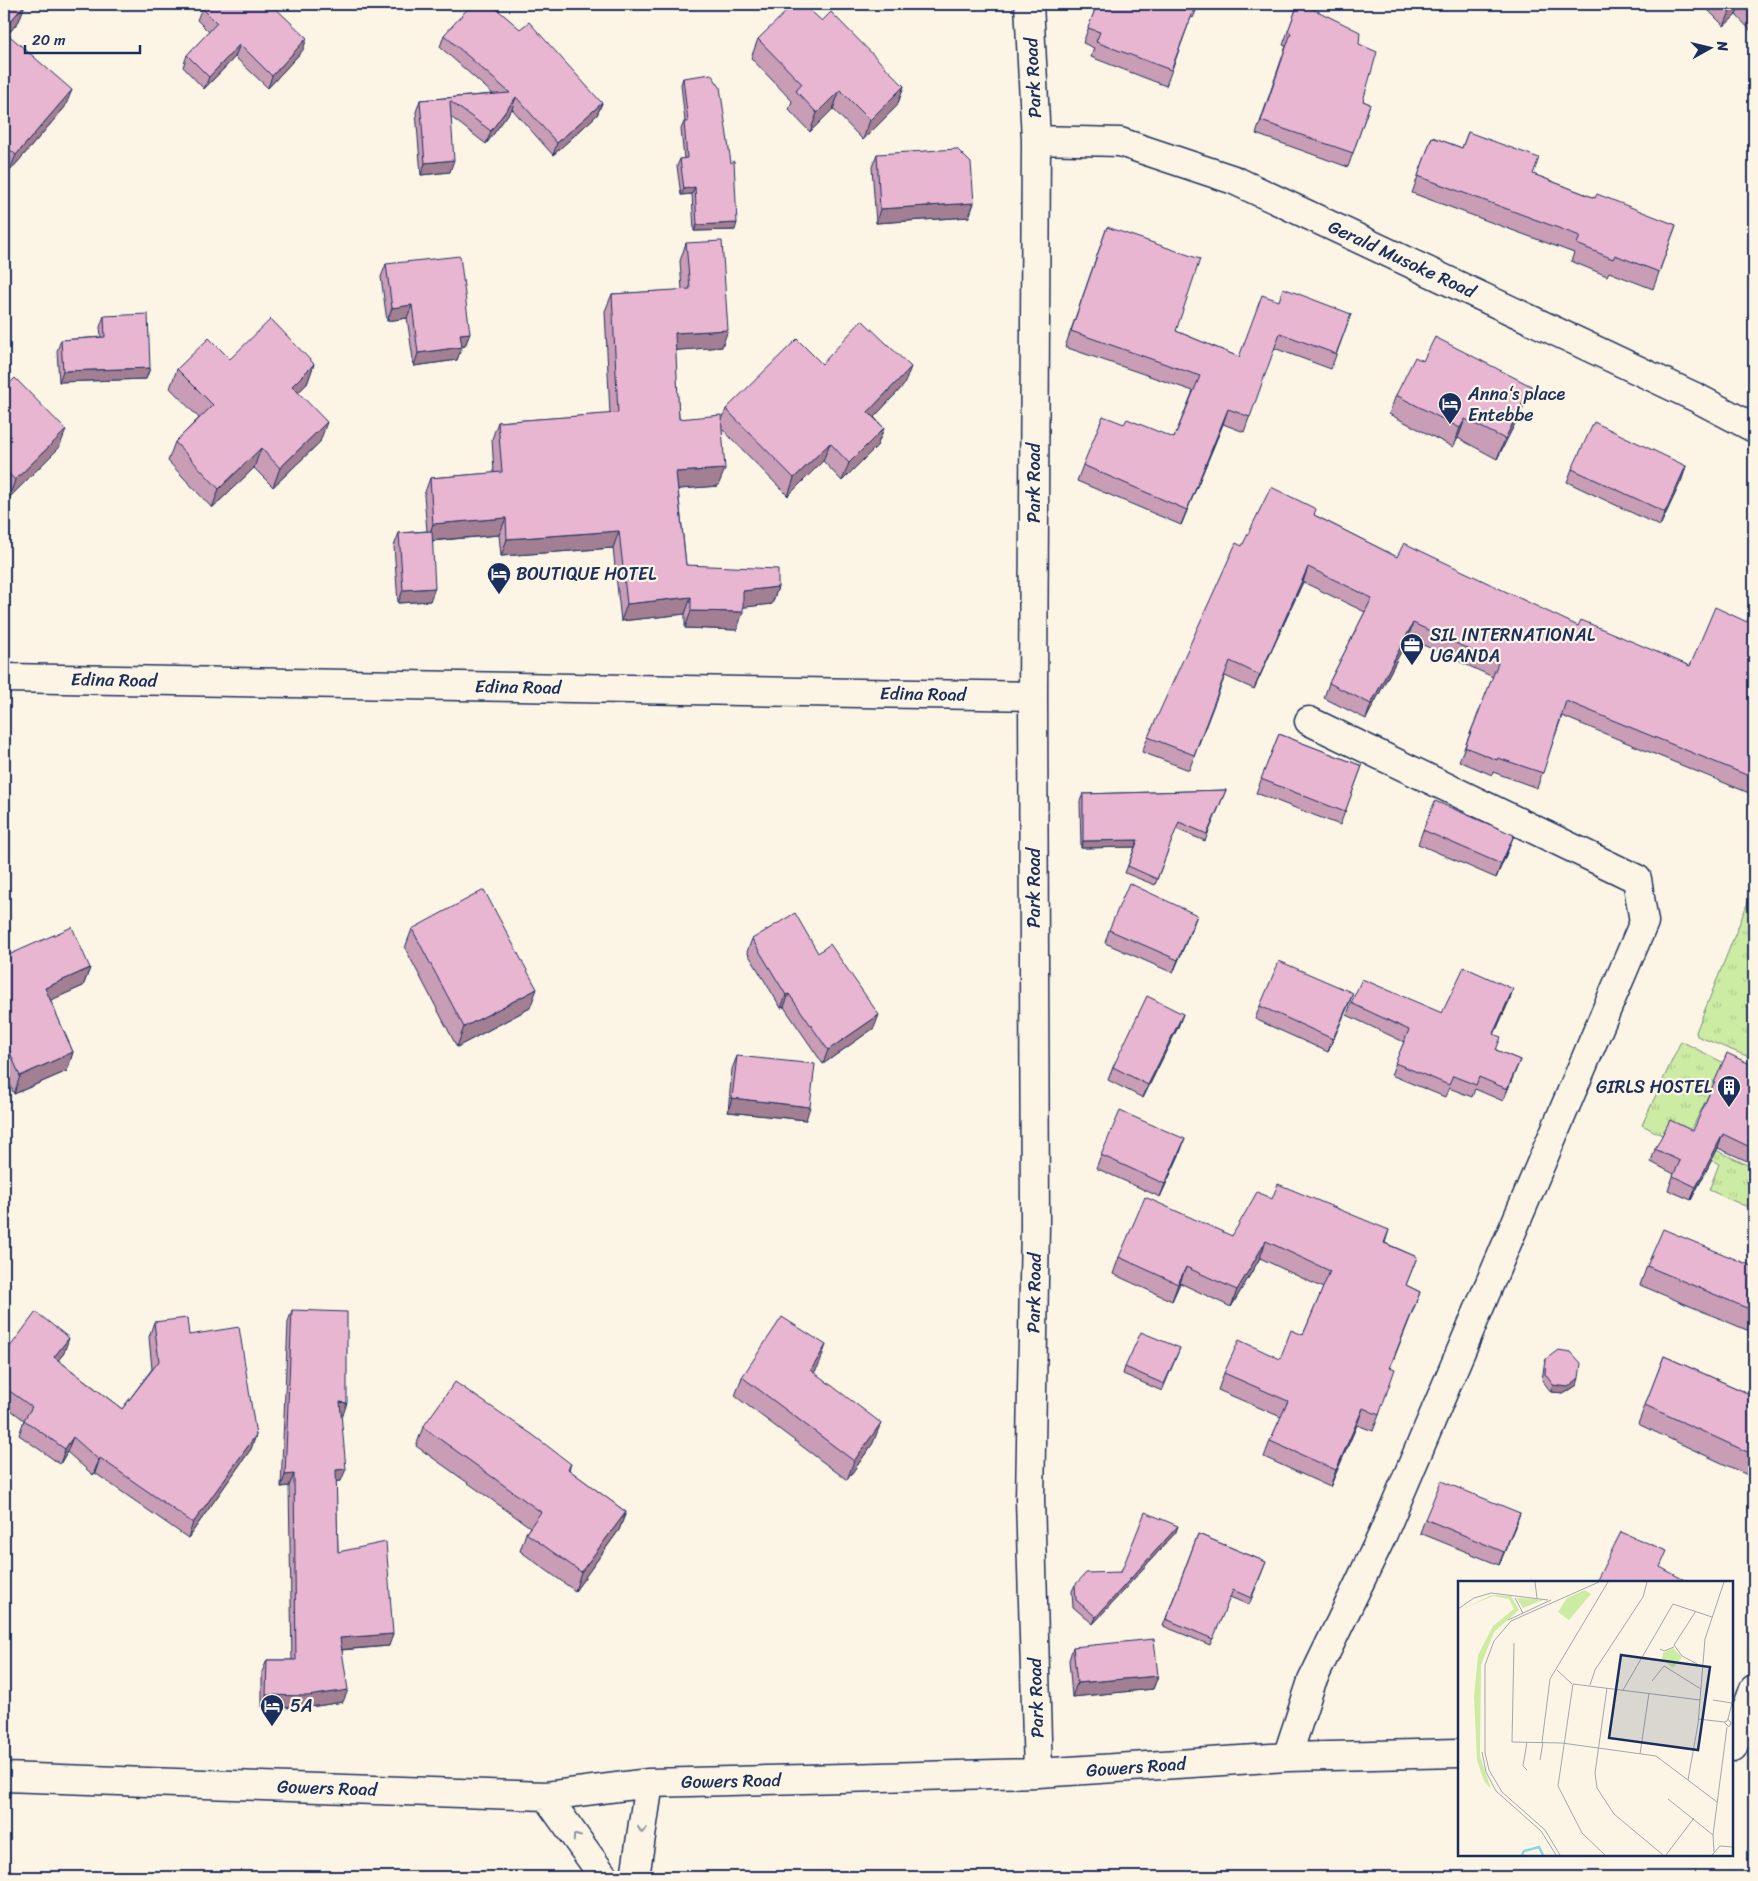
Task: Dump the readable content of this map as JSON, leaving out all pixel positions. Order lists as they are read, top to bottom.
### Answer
{
  "streets": {
    "street": [
      "Park Road",
      "Gerald Musoke Road",
      "Edina Road",
      "Gowers Road"
    ]
  },
  "crossings": [
    ["Park Road", "Gerald Musoke Road"],
    ["Park Road", "Edina Road"],
    ["Park Road", "Gowers Road"]
  ],
  "places": {
    "hotel": ["Anna‘s place Entebbe", "BOUTIQUE HOTEL", "5A"],
    "office": ["SIL INTERNATIONAL UGANDA"],
    "building": ["GIRLS HOSTEL"]
  },
  "scale_bar": "20 m",
  "north": "right"
}
